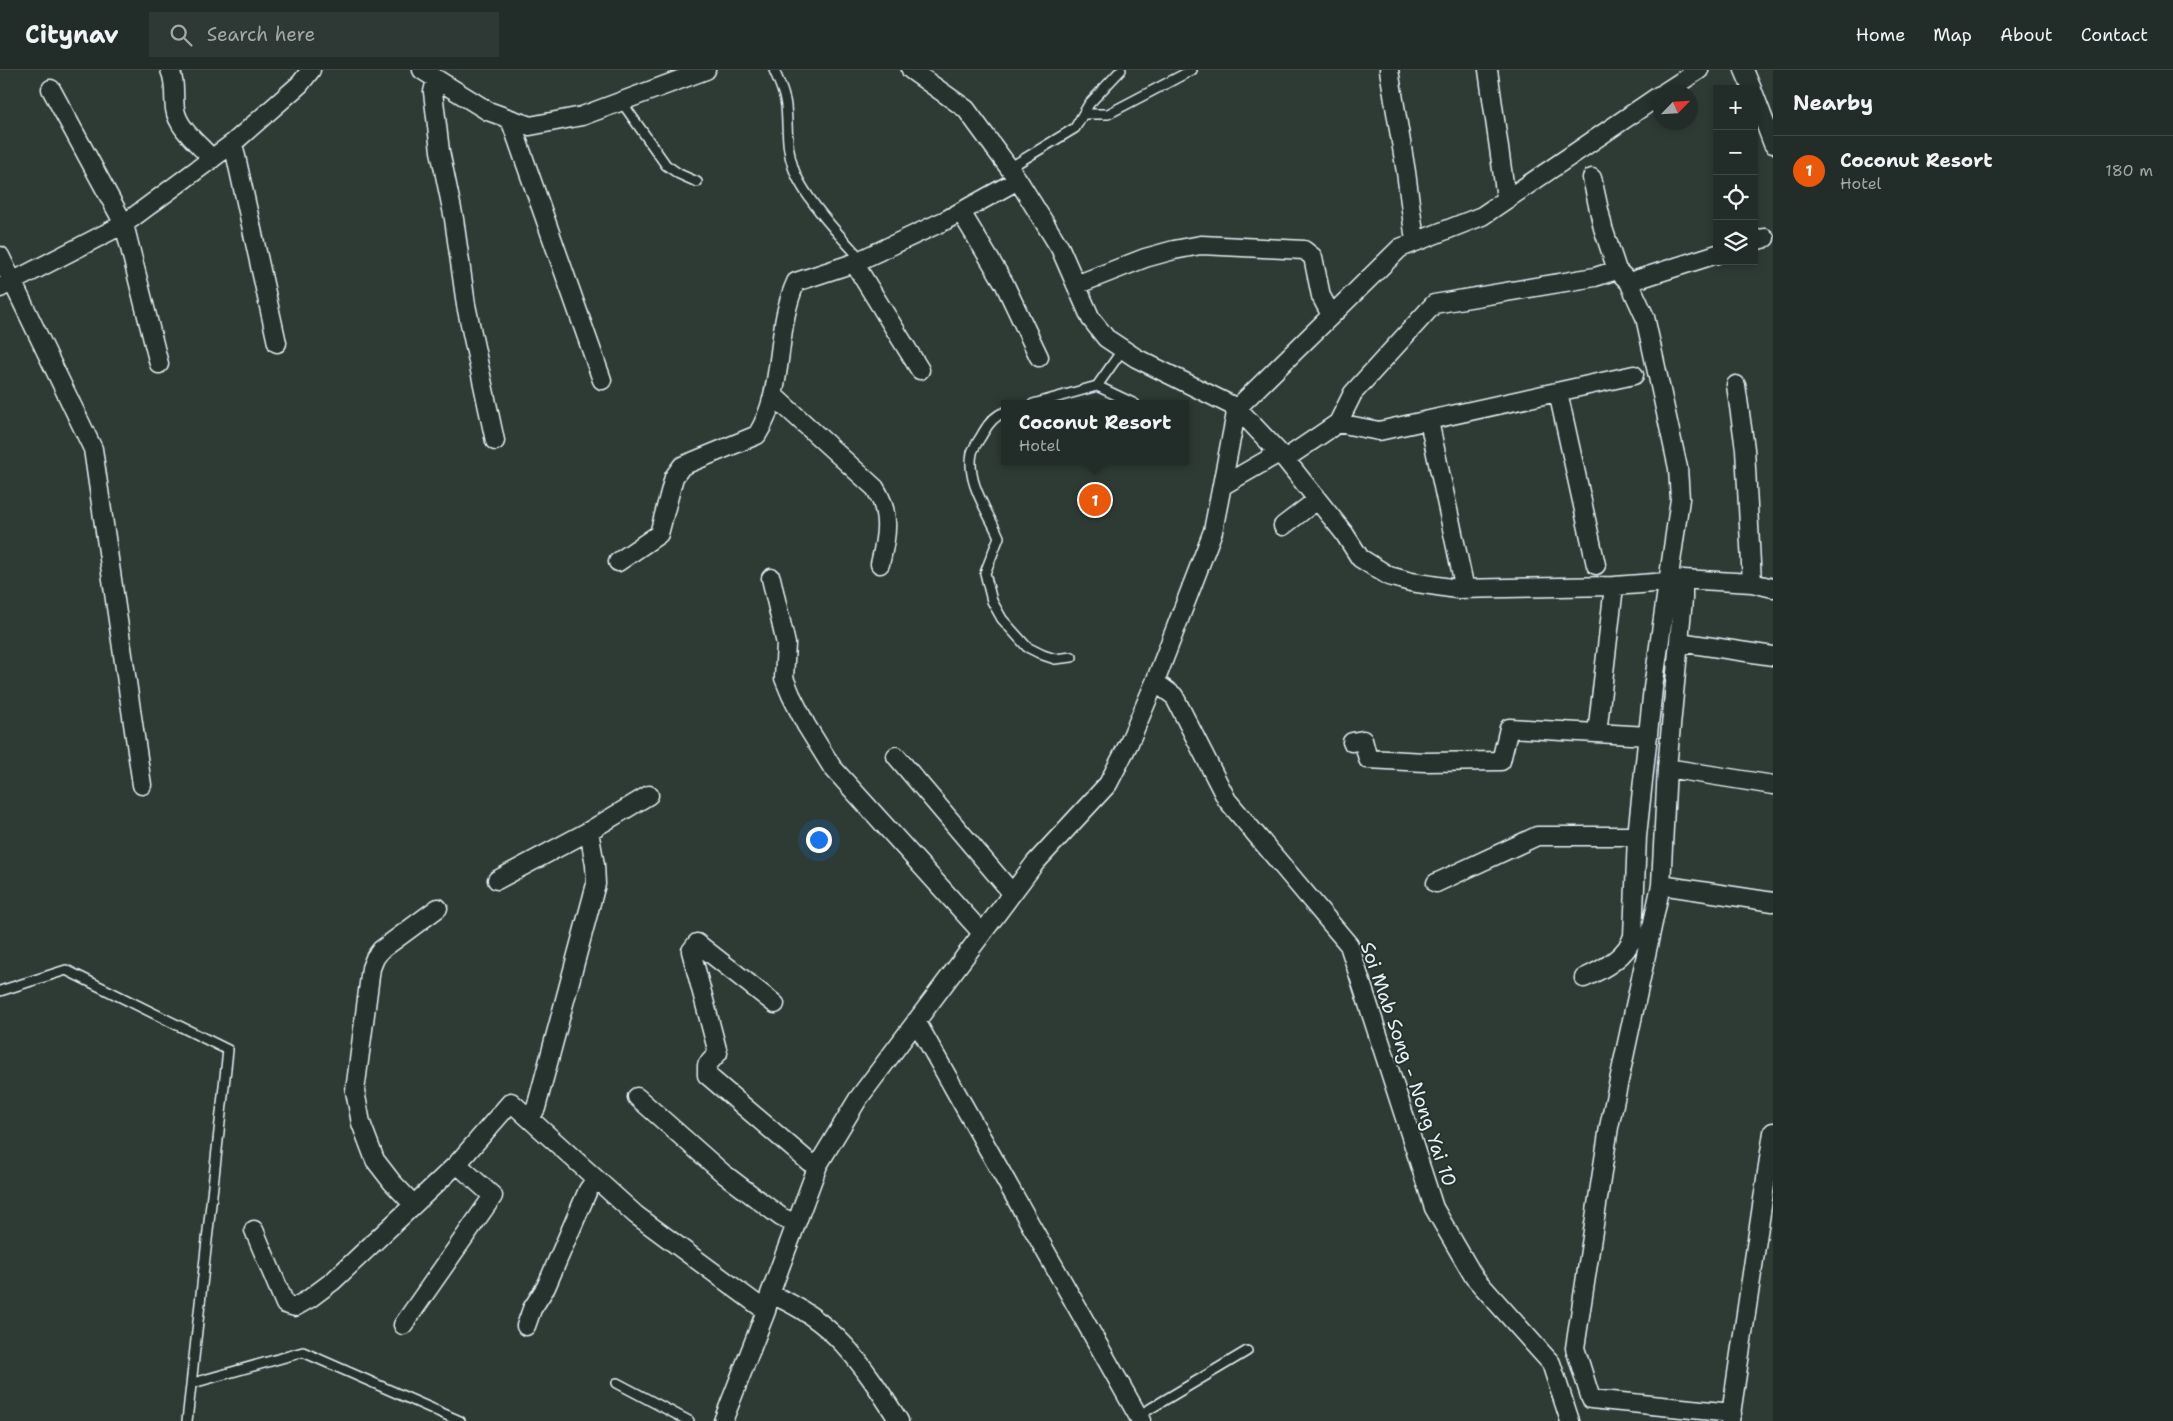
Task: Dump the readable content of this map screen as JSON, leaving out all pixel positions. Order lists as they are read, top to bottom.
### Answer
{
  "streets": {
    "street": ["Soi Mab Song - Nong Yai 10"]
  },
  "north": "top right",
  "page": {
    "header": "Citynav",
    "search": "Search here",
    "nav": [
      "Home",
      "Map",
      "About",
      "Contact"
    ],
    "heading": "Nearby",
    "map_buttons": ["+", "−"],
    "list": [
      {
        "mark": "1",
        "name": "Coconut Resort",
        "note": "Hotel",
        "value": "180 m"
      }
    ],
    "popup": ["Coconut Resort", "Hotel"],
    "pins": "1"
  }
}
